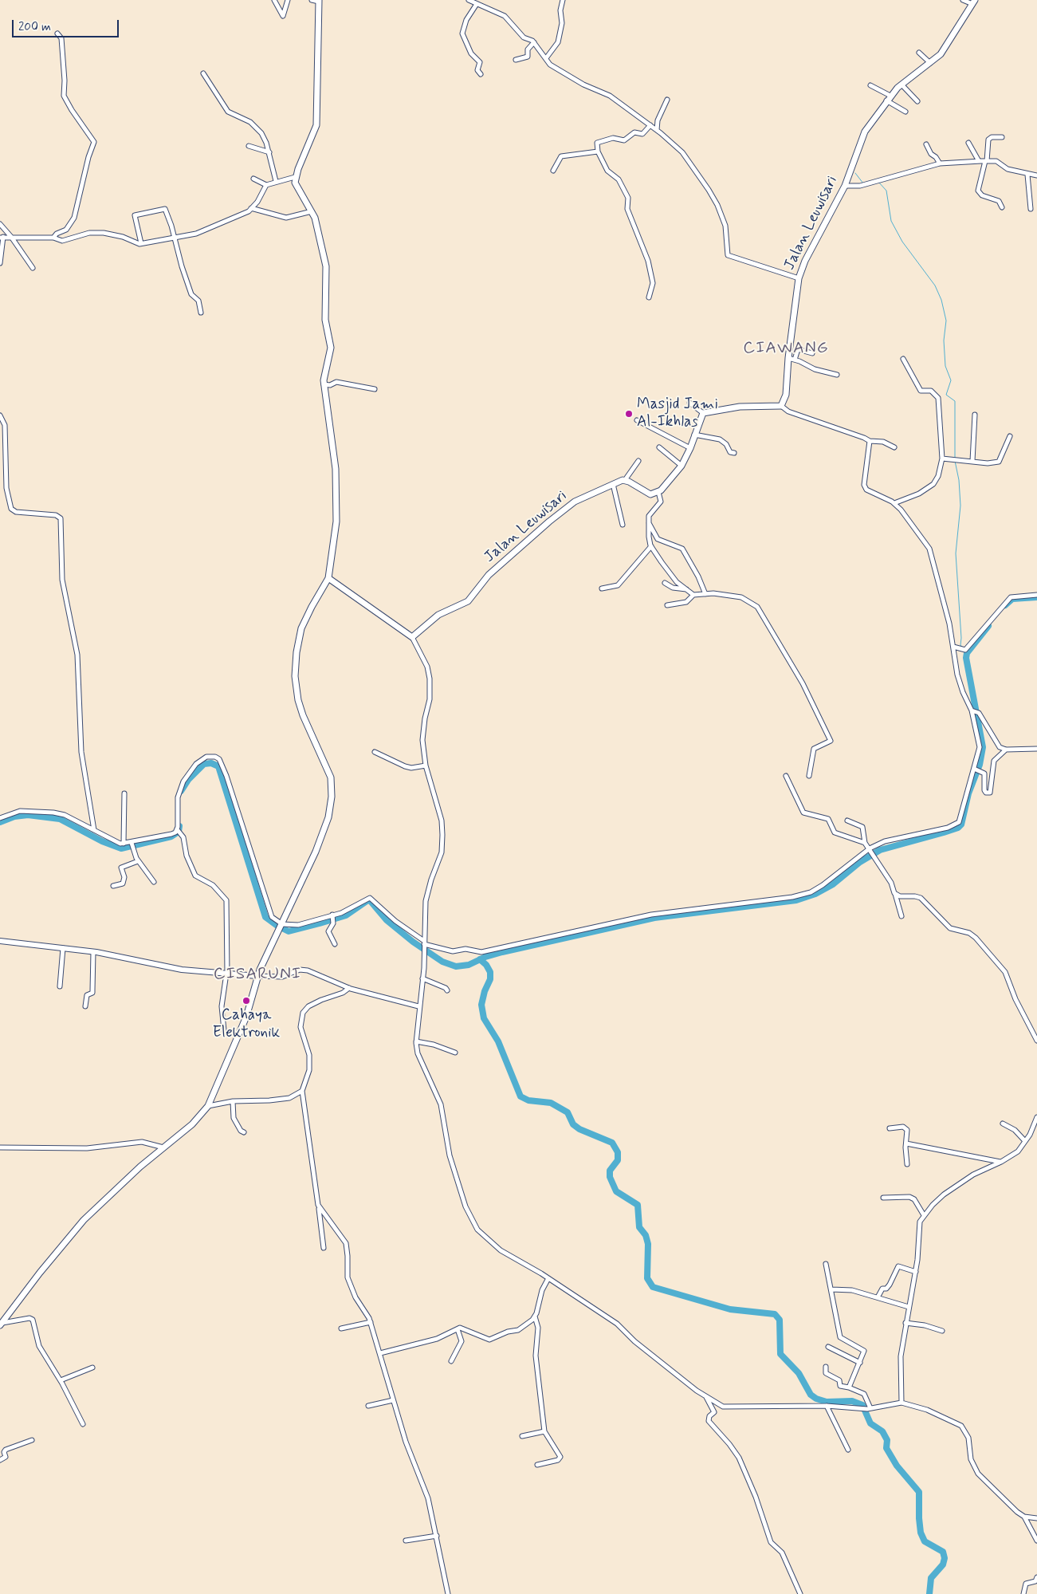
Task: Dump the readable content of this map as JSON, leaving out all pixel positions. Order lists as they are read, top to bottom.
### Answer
{
  "streets": {
    "main road": ["Jalan Leuwisari"]
  },
  "districts": ["CIAWANG", "CISARUNI"],
  "places": ["Masjid Jami Al-Ikhlas", "Cahaya Elektronik"],
  "scale_bar": "200 m"
}
